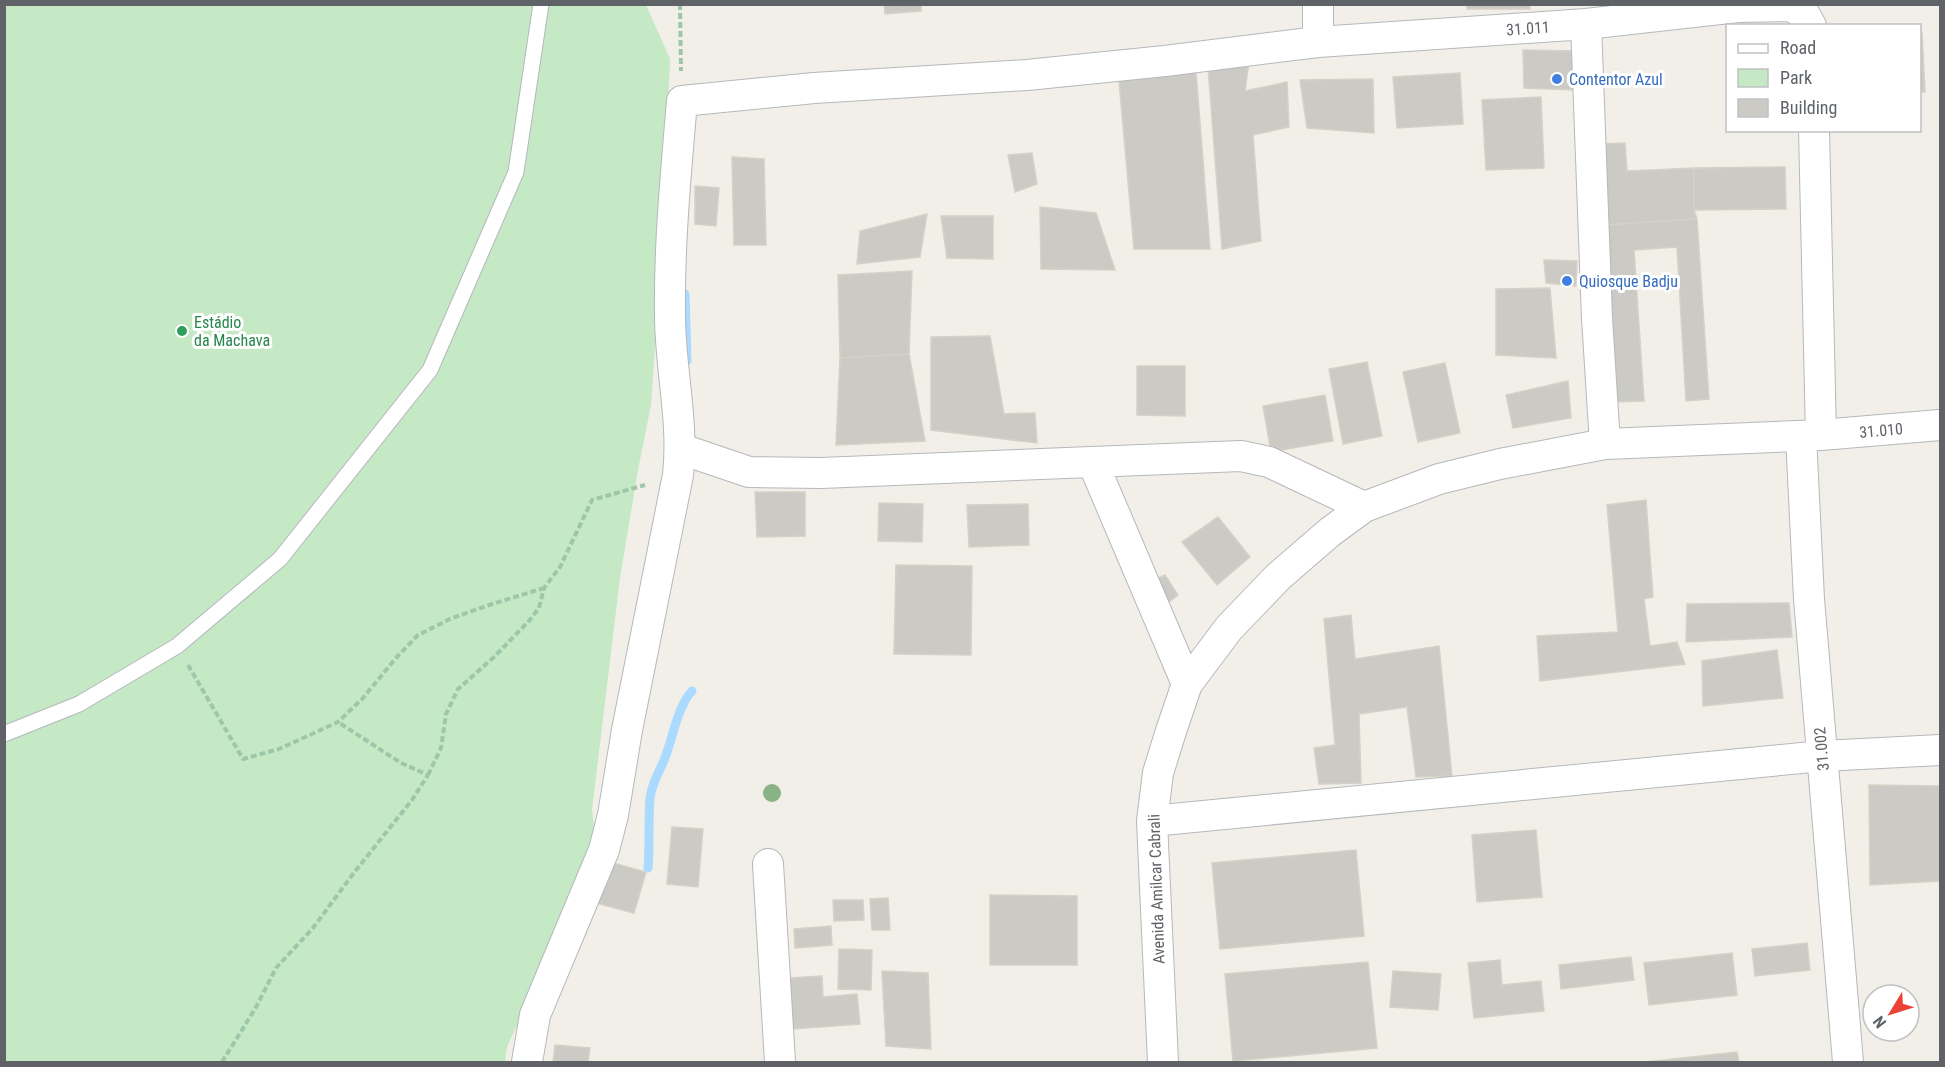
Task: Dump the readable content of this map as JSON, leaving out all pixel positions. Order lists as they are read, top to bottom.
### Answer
{
  "streets": {
    "street": [
      "31.011",
      "31.010",
      "31.002",
      "Avenida Amilcar Cabrali"
    ]
  },
  "crossings": [
    ["31.010", "31.002"],
    ["31.010", "Avenida Amilcar Cabrali"]
  ],
  "places": ["Contentor Azul", "Quiosque Badju", "Estádio da Machava"],
  "legend": ["Road", "Park", "Building"],
  "north": "bottom left"
}
